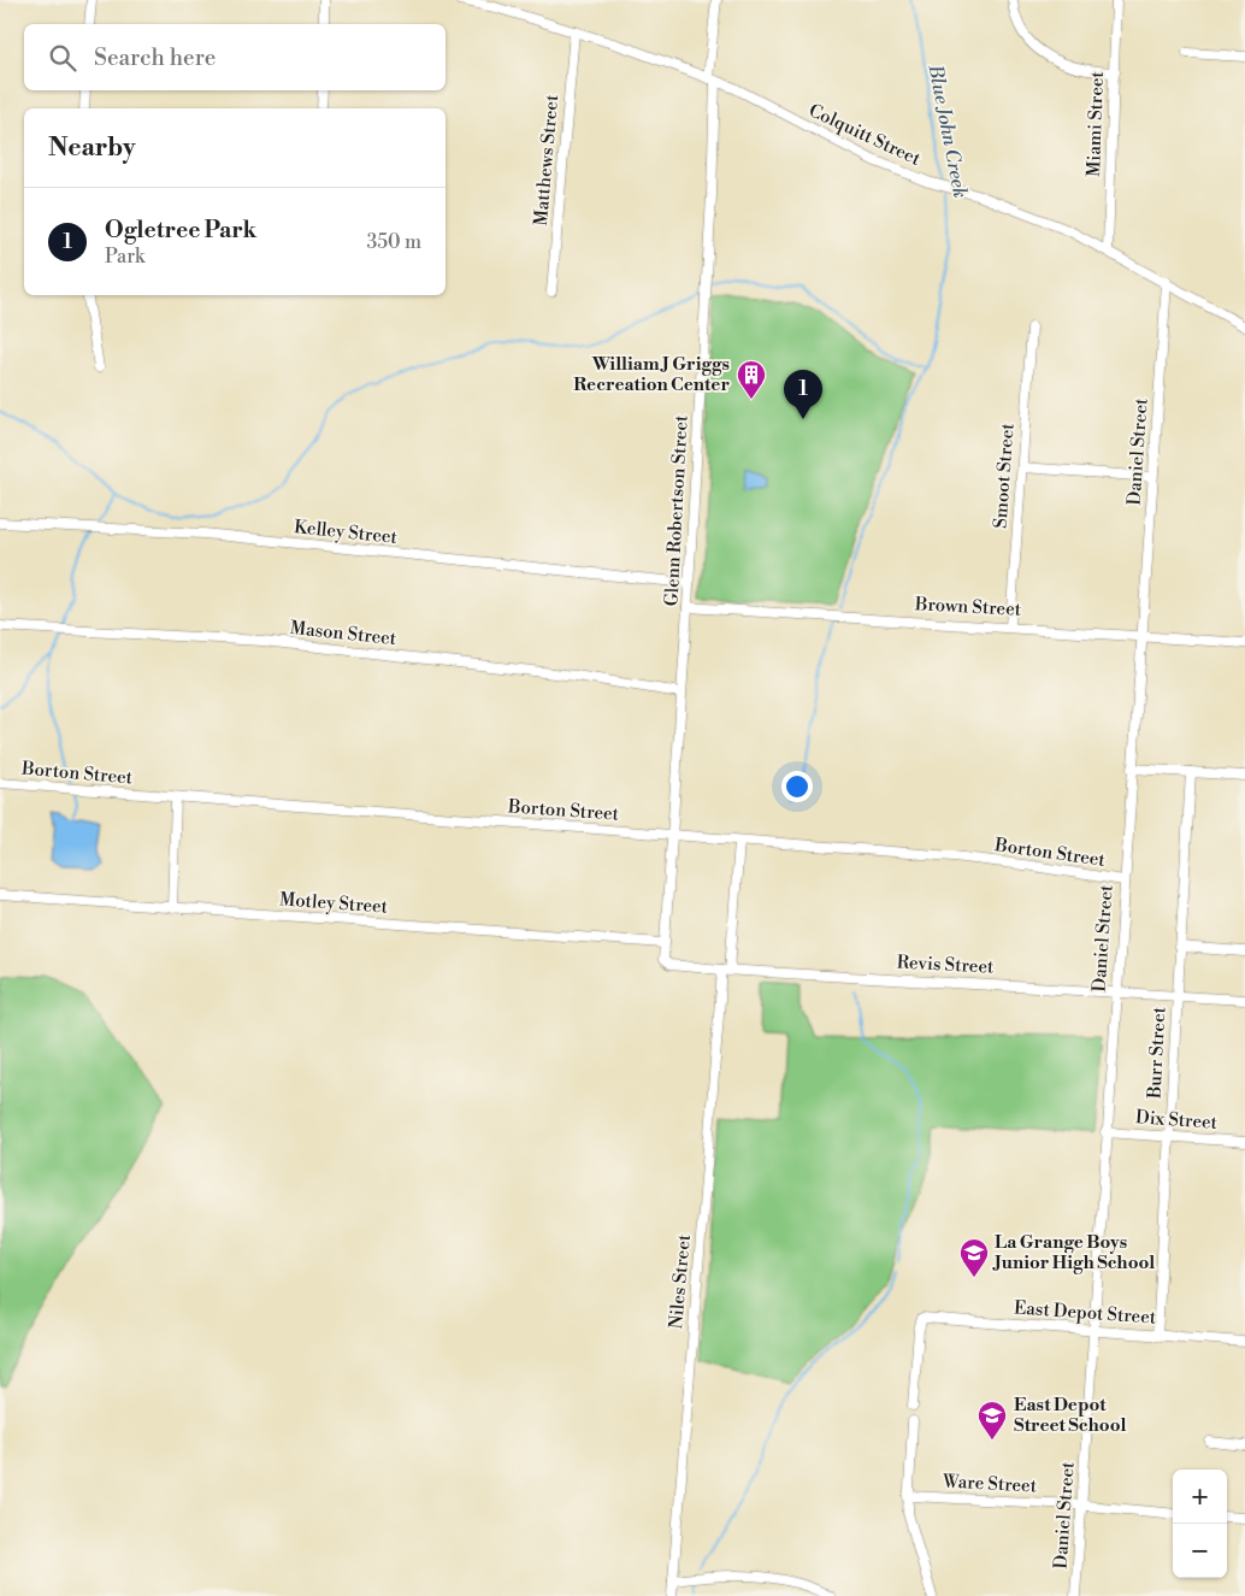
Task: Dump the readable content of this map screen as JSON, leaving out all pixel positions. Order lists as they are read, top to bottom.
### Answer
{
  "streets": {
    "street": [
      "Miami Street",
      "Colquitt Street",
      "Matthews Street",
      "Daniel Street",
      "Smoot Street",
      "Glenn Robertson Street",
      "Kelley Street",
      "Brown Street",
      "Mason Street",
      "Borton Street",
      "Motley Street",
      "Revis Street",
      "Burr Street",
      "Dix Street",
      "Niles Street",
      "East Depot Street",
      "Ware Street"
    ]
  },
  "crossings": [
    ["Miami Street", "Colquitt Street"],
    ["Colquitt Street", "Matthews Street"],
    ["Colquitt Street", "Daniel Street"],
    ["Colquitt Street", "Glenn Robertson Street"],
    ["Daniel Street", "Brown Street"],
    ["Daniel Street", "Borton Street"],
    ["Daniel Street", "Revis Street"],
    ["Daniel Street", "Dix Street"],
    ["Daniel Street", "East Depot Street"],
    ["Daniel Street", "Ware Street"],
    ["Smoot Street", "Brown Street"],
    ["Glenn Robertson Street", "Kelley Street"],
    ["Glenn Robertson Street", "Brown Street"],
    ["Glenn Robertson Street", "Mason Street"],
    ["Glenn Robertson Street", "Borton Street"],
    ["Glenn Robertson Street", "Motley Street"],
    ["Glenn Robertson Street", "Revis Street"],
    ["Borton Street", "Niles Street"],
    ["Motley Street", "Revis Street"],
    ["Revis Street", "Burr Street"],
    ["Revis Street", "Niles Street"],
    ["Burr Street", "Dix Street"],
    ["Burr Street", "East Depot Street"]
  ],
  "water": ["Blue John Creek"],
  "places": {
    "building": ["William J Griggs Recreation Center"],
    "school or university": ["La Grange Boys Junior High School", "East Depot Street School"]
  },
  "page": {
    "search": "Search here",
    "heading": "Nearby",
    "list": [
      {
        "mark": "1",
        "name": "Ogletree Park",
        "note": "Park",
        "value": "350 m"
      }
    ],
    "pins": "1",
    "map_buttons": ["+", "−"]
  }
}
